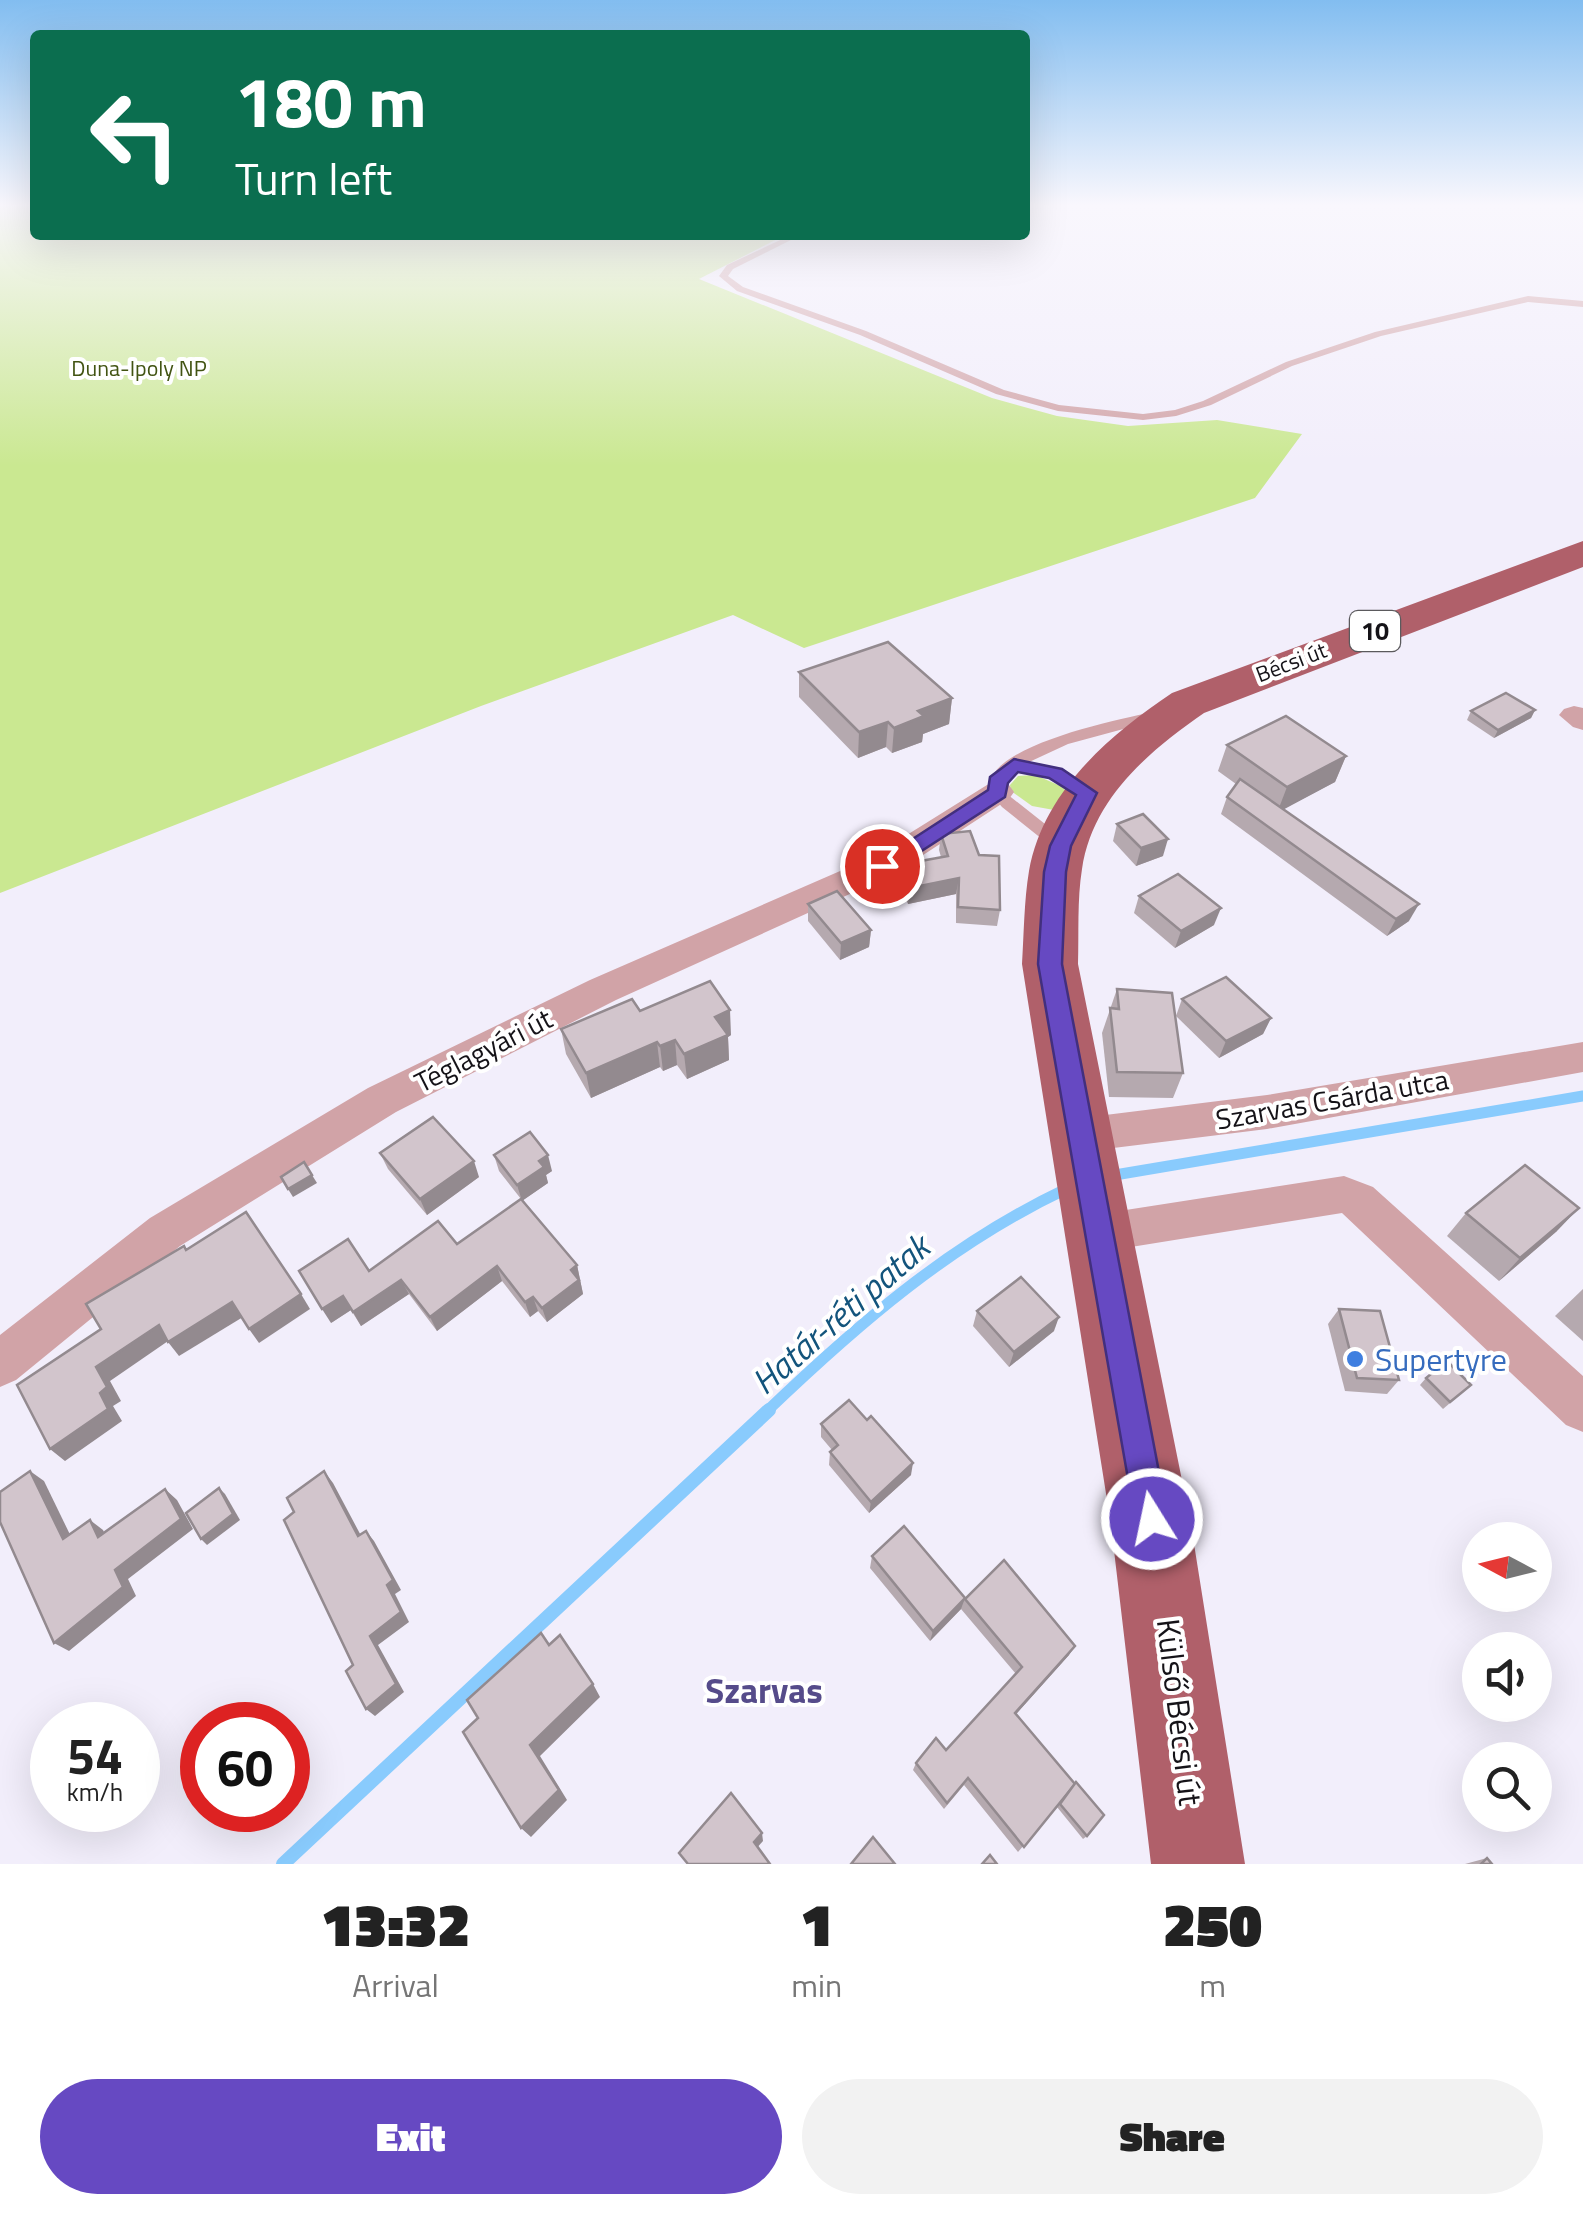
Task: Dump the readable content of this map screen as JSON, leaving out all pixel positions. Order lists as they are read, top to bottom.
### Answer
{
  "streets": {
    "main road": ["10", "Bécsi út", "Külső Bécsi út"],
    "street": ["Téglagyári út", "Szarvas Csárda utca"]
  },
  "crossings": [
    ["10", "Bécsi út"],
    ["10", "Külső Bécsi út"],
    ["Szarvas Csárda utca", "Külső Bécsi út"]
  ],
  "districts": ["Szarvas"],
  "water": ["Határ-réti patak"],
  "parks": ["Duna-Ipoly NP"],
  "places": ["Supertyre"],
  "north": "left",
  "page": {
    "turn": ["180 m", "Turn left"],
    "speed": "54 km/h",
    "limit": "60",
    "eta": [
      "13:32",
      "Arrival",
      "1",
      "min",
      "250",
      "m"
    ],
    "buttons": ["Exit", "Share"]
  }
}
